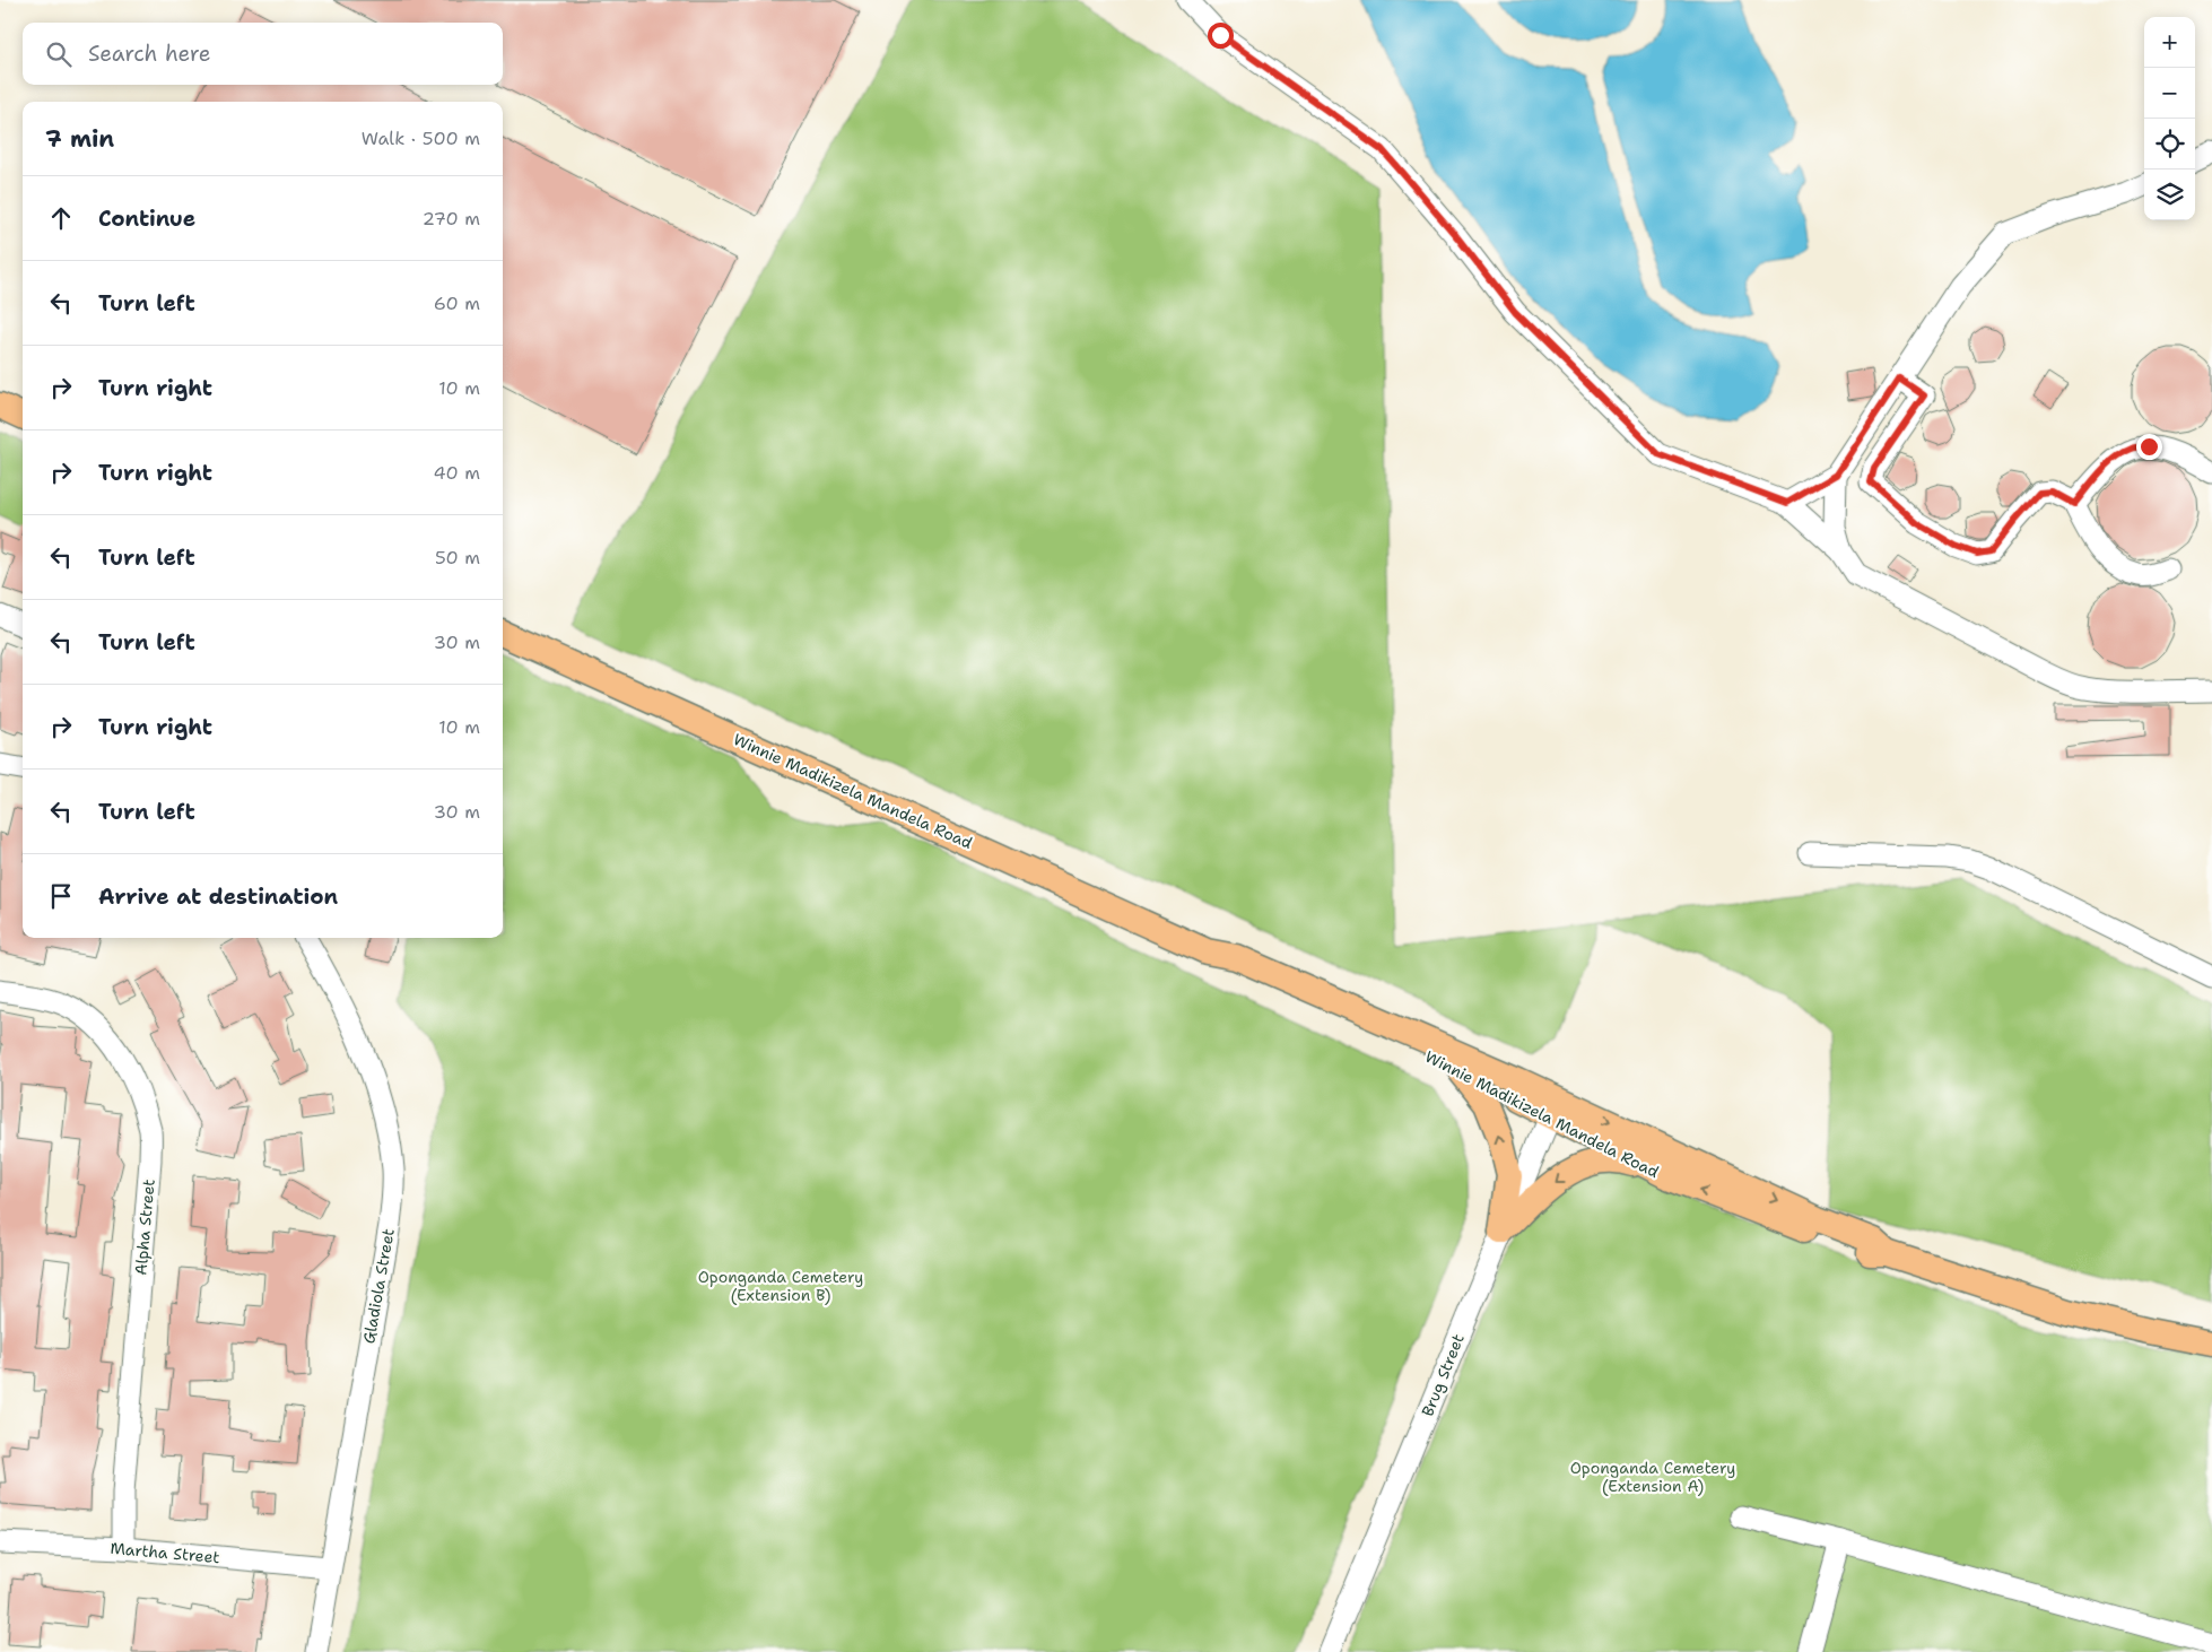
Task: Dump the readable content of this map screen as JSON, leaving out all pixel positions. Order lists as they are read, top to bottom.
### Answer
{
  "streets": {
    "main road": ["Winnie Madikizela Mandela Road"],
    "street": [
      "Alpha Street",
      "Gladiola Street",
      "Brug Street",
      "Martha Street"
    ]
  },
  "crossings": [
    ["Winnie Madikizela Mandela Road", "Brug Street"],
    ["Alpha Street", "Martha Street"],
    ["Gladiola Street", "Martha Street"]
  ],
  "parks": ["Oponganda Cemetery (Extension B)", "Oponganda Cemetery (Extension A)"],
  "page": {
    "map_buttons": ["+", "−"],
    "search": "Search here",
    "heading": ["7 min", "Walk · 500 m"],
    "list": [
      ["Continue", "270 m"],
      ["Turn left", "60 m"],
      ["Turn right", "10 m"],
      ["Turn right", "40 m"],
      ["Turn left", "50 m"],
      ["Turn left", "30 m"],
      ["Turn right", "10 m"],
      ["Turn left", "30 m"],
      "Arrive at destination"
    ]
  }
}
